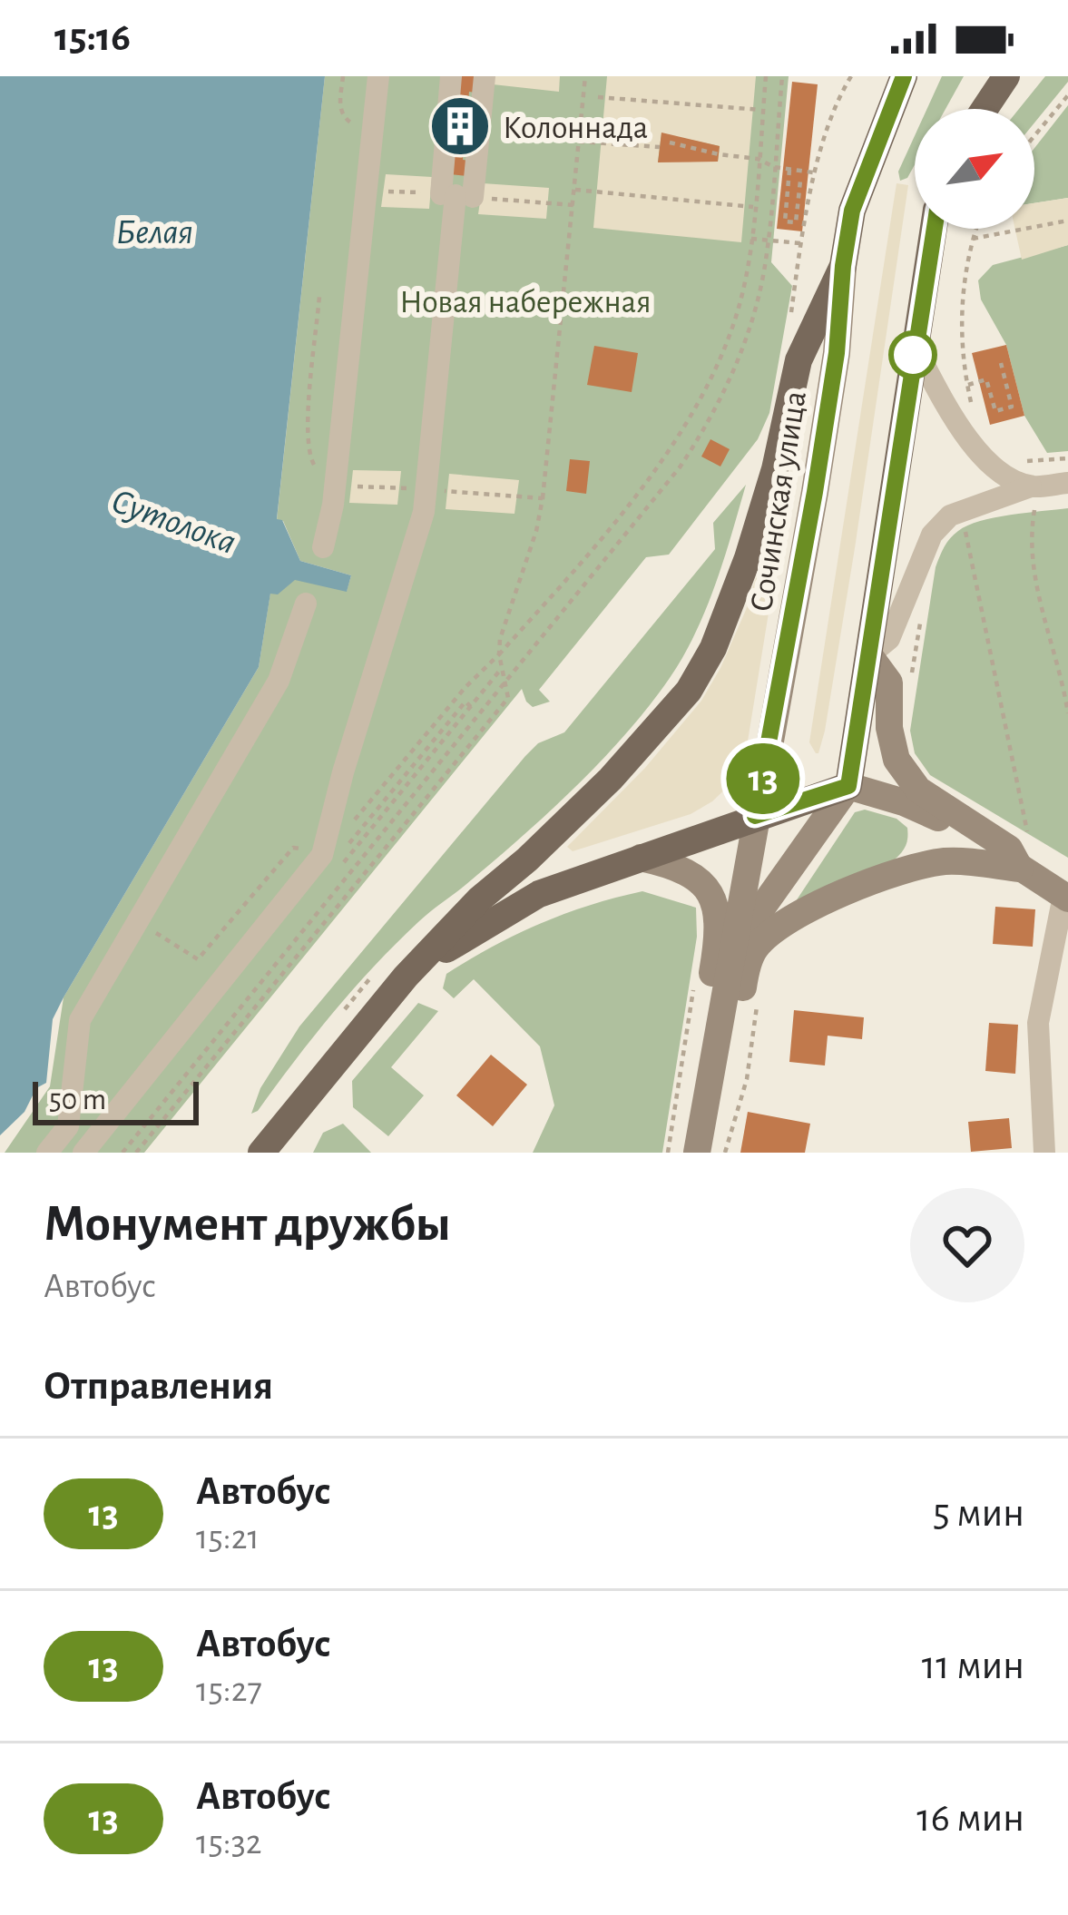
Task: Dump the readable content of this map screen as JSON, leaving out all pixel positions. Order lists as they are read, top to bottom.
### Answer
{
  "streets": {
    "main road": ["Сочинская улица"]
  },
  "water": ["Белая", "Сутолока"],
  "parks": ["Новая набережная"],
  "places": {
    "building": ["Колоннада"]
  },
  "lines": ["bus line 13"],
  "scale_bar": "50 m",
  "north": "top right",
  "page": {
    "status": "15:16",
    "on_map": "13",
    "scale": "50 m",
    "heading": [
      ["Монумент дружбы", "Автобус"],
      "Отправления"
    ],
    "list": [
      {
        "mark": "13",
        "name": "Автобус",
        "note": "15:21",
        "value": "5 мин"
      },
      {
        "mark": "13",
        "name": "Автобус",
        "note": "15:27",
        "value": "11 мин"
      },
      {
        "mark": "13",
        "name": "Автобус",
        "note": "15:32",
        "value": "16 мин"
      }
    ]
  }
}
